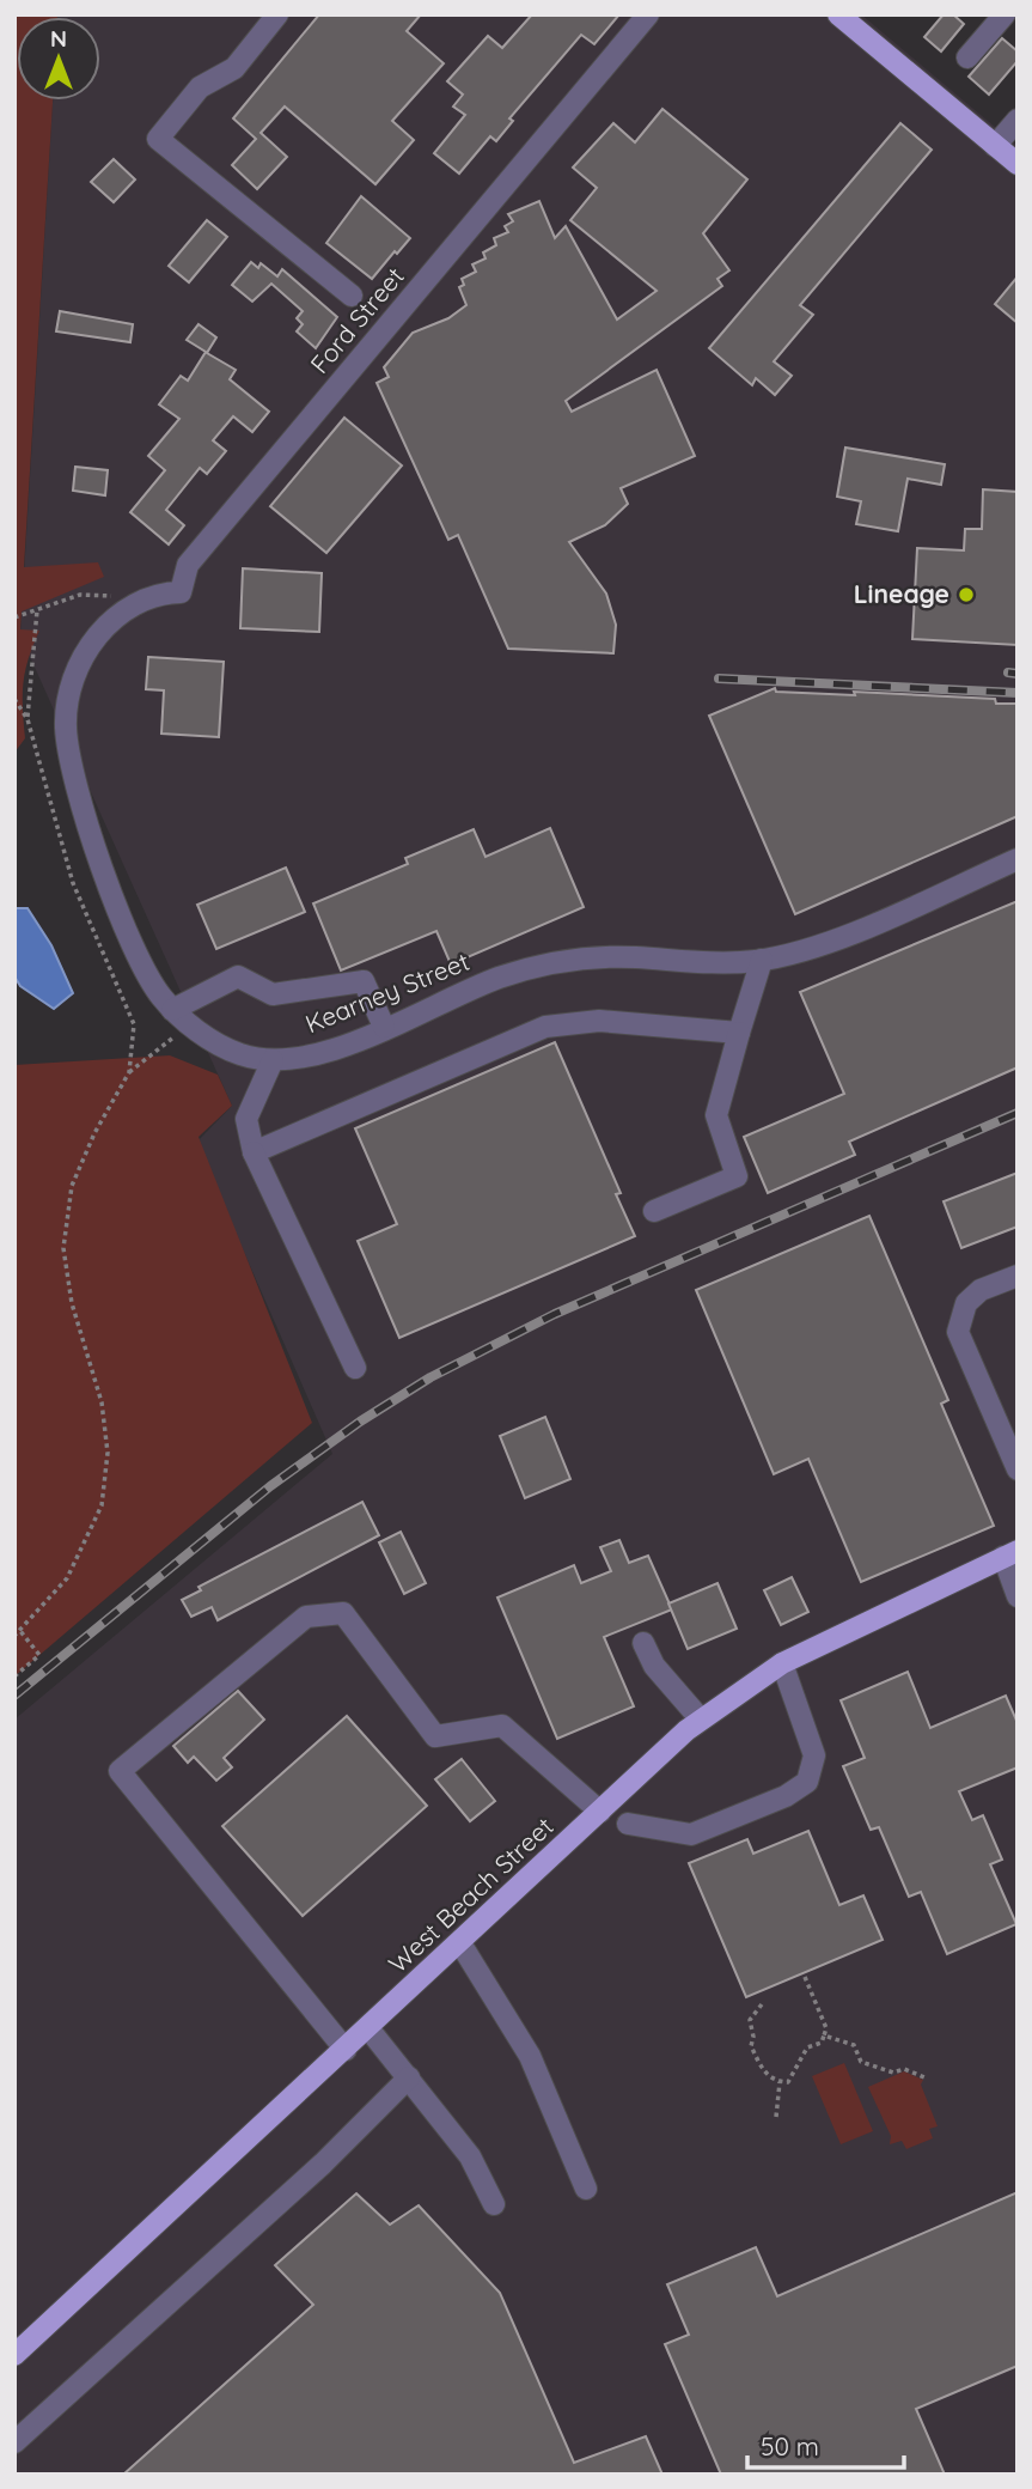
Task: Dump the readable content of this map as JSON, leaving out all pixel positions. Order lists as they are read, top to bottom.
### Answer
{
  "streets": {
    "main road": ["West Beach Street"],
    "street": ["Ford Street", "Kearney Street"]
  },
  "crossings": [
    ["Ford Street", "Kearney Street"]
  ],
  "places": ["Lineage"],
  "scale_bar": "50 m",
  "north": "top"
}
